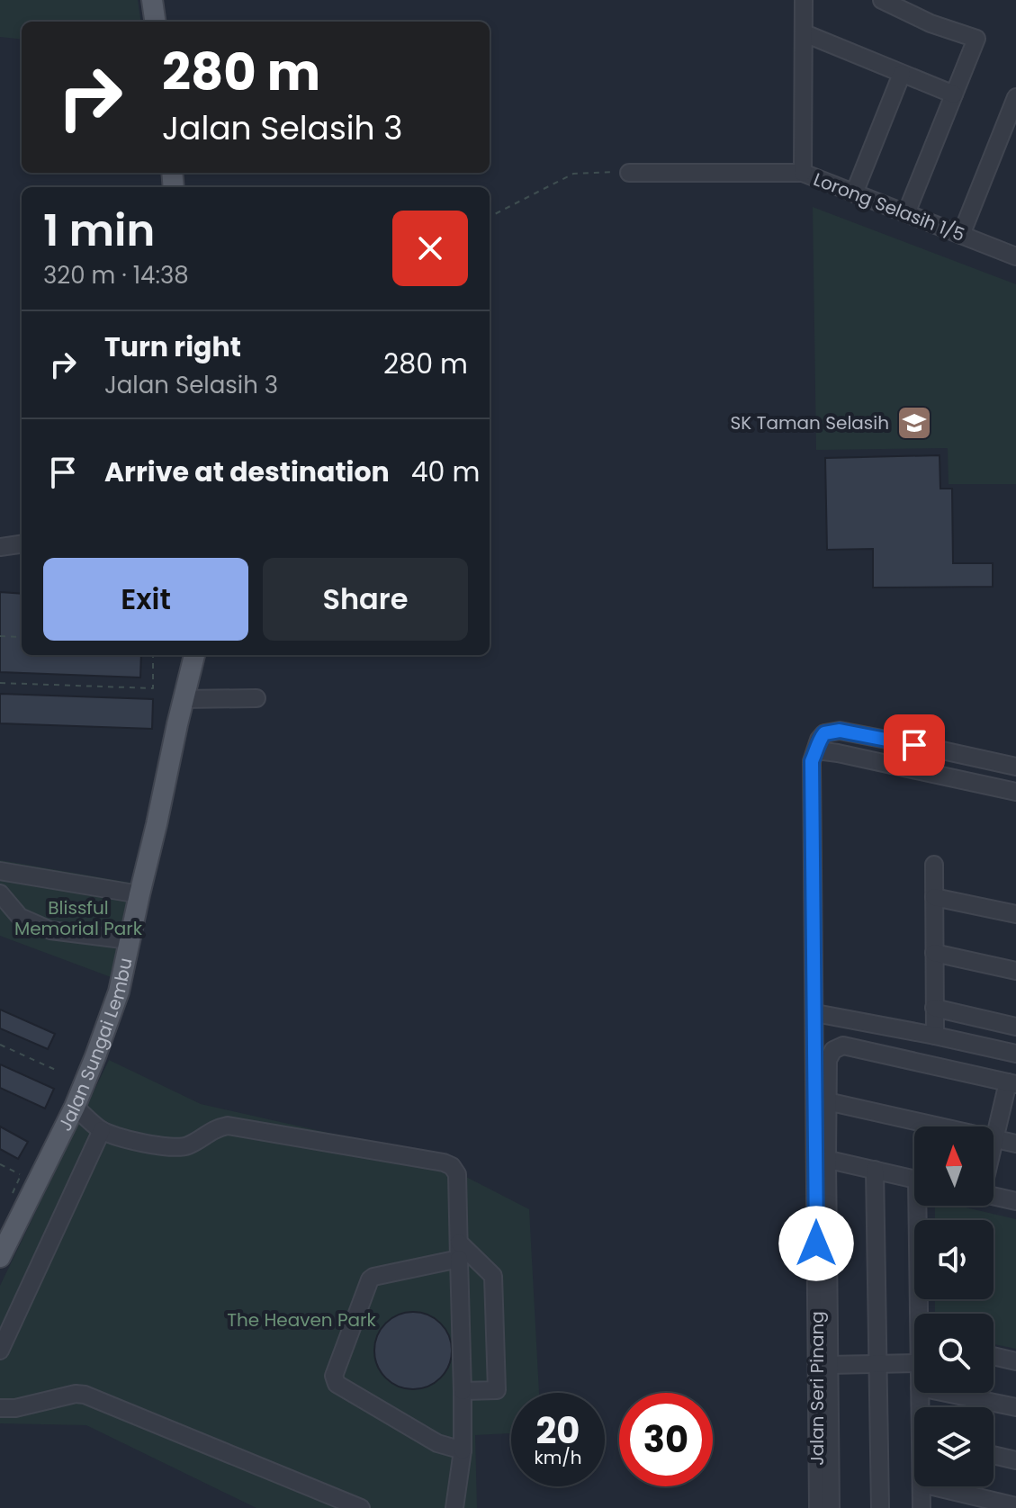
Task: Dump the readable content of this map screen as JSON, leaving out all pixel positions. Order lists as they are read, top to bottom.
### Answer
{
  "streets": {
    "main road": ["Jalan Sungai Lembu"],
    "street": ["Lorong Selasih 1/5", "Jalan Seri Pinang"]
  },
  "parks": ["Blissful Memorial Park", "The Heaven Park"],
  "places": {
    "school or university": ["SK Taman Selasih"]
  },
  "north": "top",
  "page": {
    "turn": ["280 m", "Jalan Selasih 3"],
    "heading": ["1 min", "320 m · 14:38"],
    "list": [
      {
        "name": "Turn right",
        "note": "Jalan Selasih 3",
        "value": "280 m"
      },
      {
        "name": "Arrive at destination",
        "value": "40 m"
      }
    ],
    "buttons": ["Exit", "Share"],
    "speed": "20 km/h",
    "limit": "30"
  }
}
